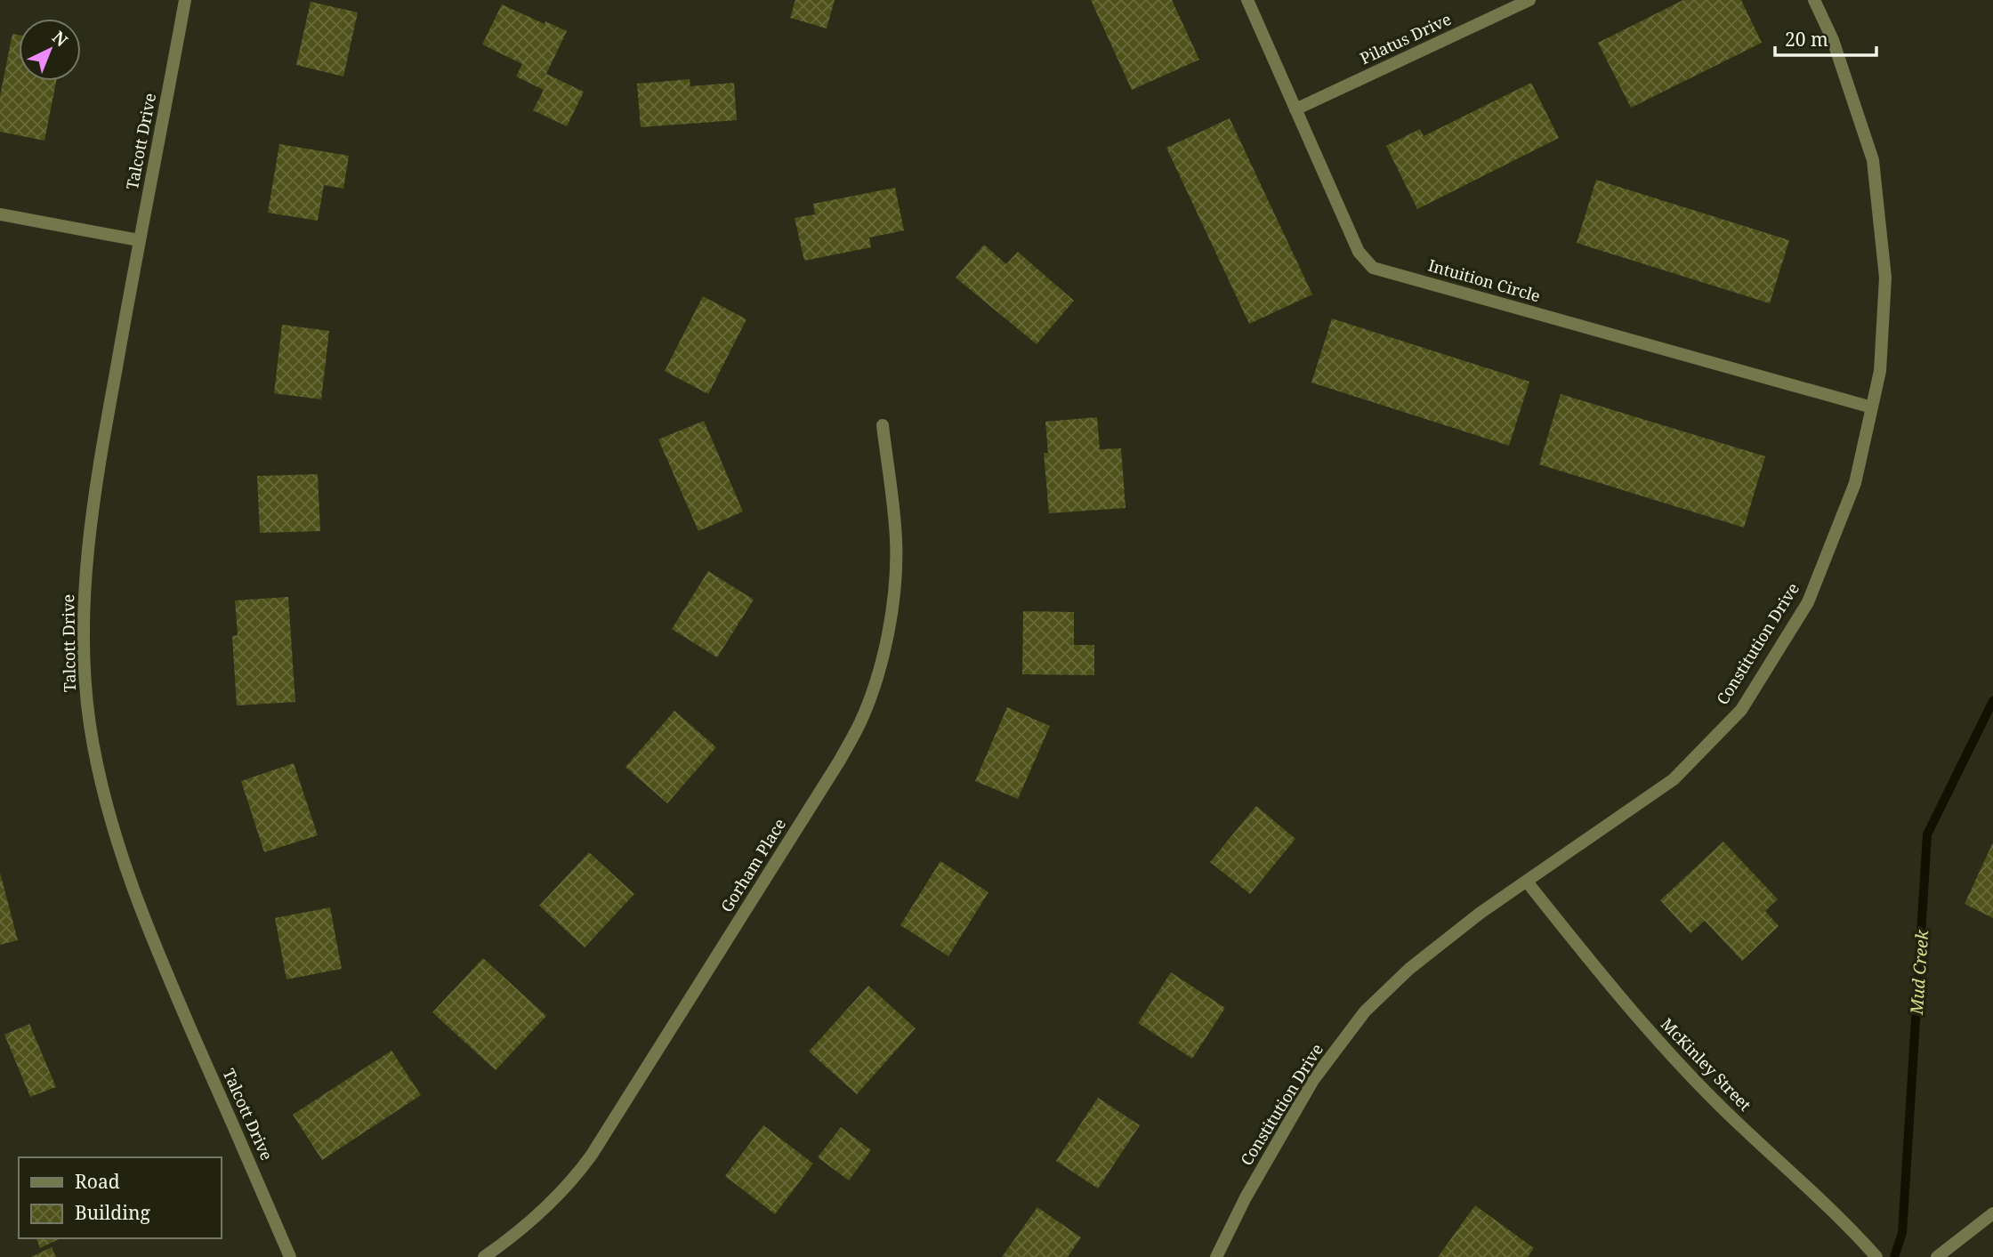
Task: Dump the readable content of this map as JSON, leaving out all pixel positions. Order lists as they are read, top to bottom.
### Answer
{
  "streets": {
    "street": [
      "Pilatus Drive",
      "Talcott Drive",
      "Intuition Circle",
      "Constitution Drive",
      "Gorham Place",
      "McKinley Street"
    ]
  },
  "crossings": [
    ["Pilatus Drive", "Intuition Circle"],
    ["Intuition Circle", "Constitution Drive"],
    ["Constitution Drive", "McKinley Street"]
  ],
  "water": ["Mud Creek"],
  "legend": ["Road", "Building"],
  "scale_bar": "20 m",
  "north": "top right"
}
